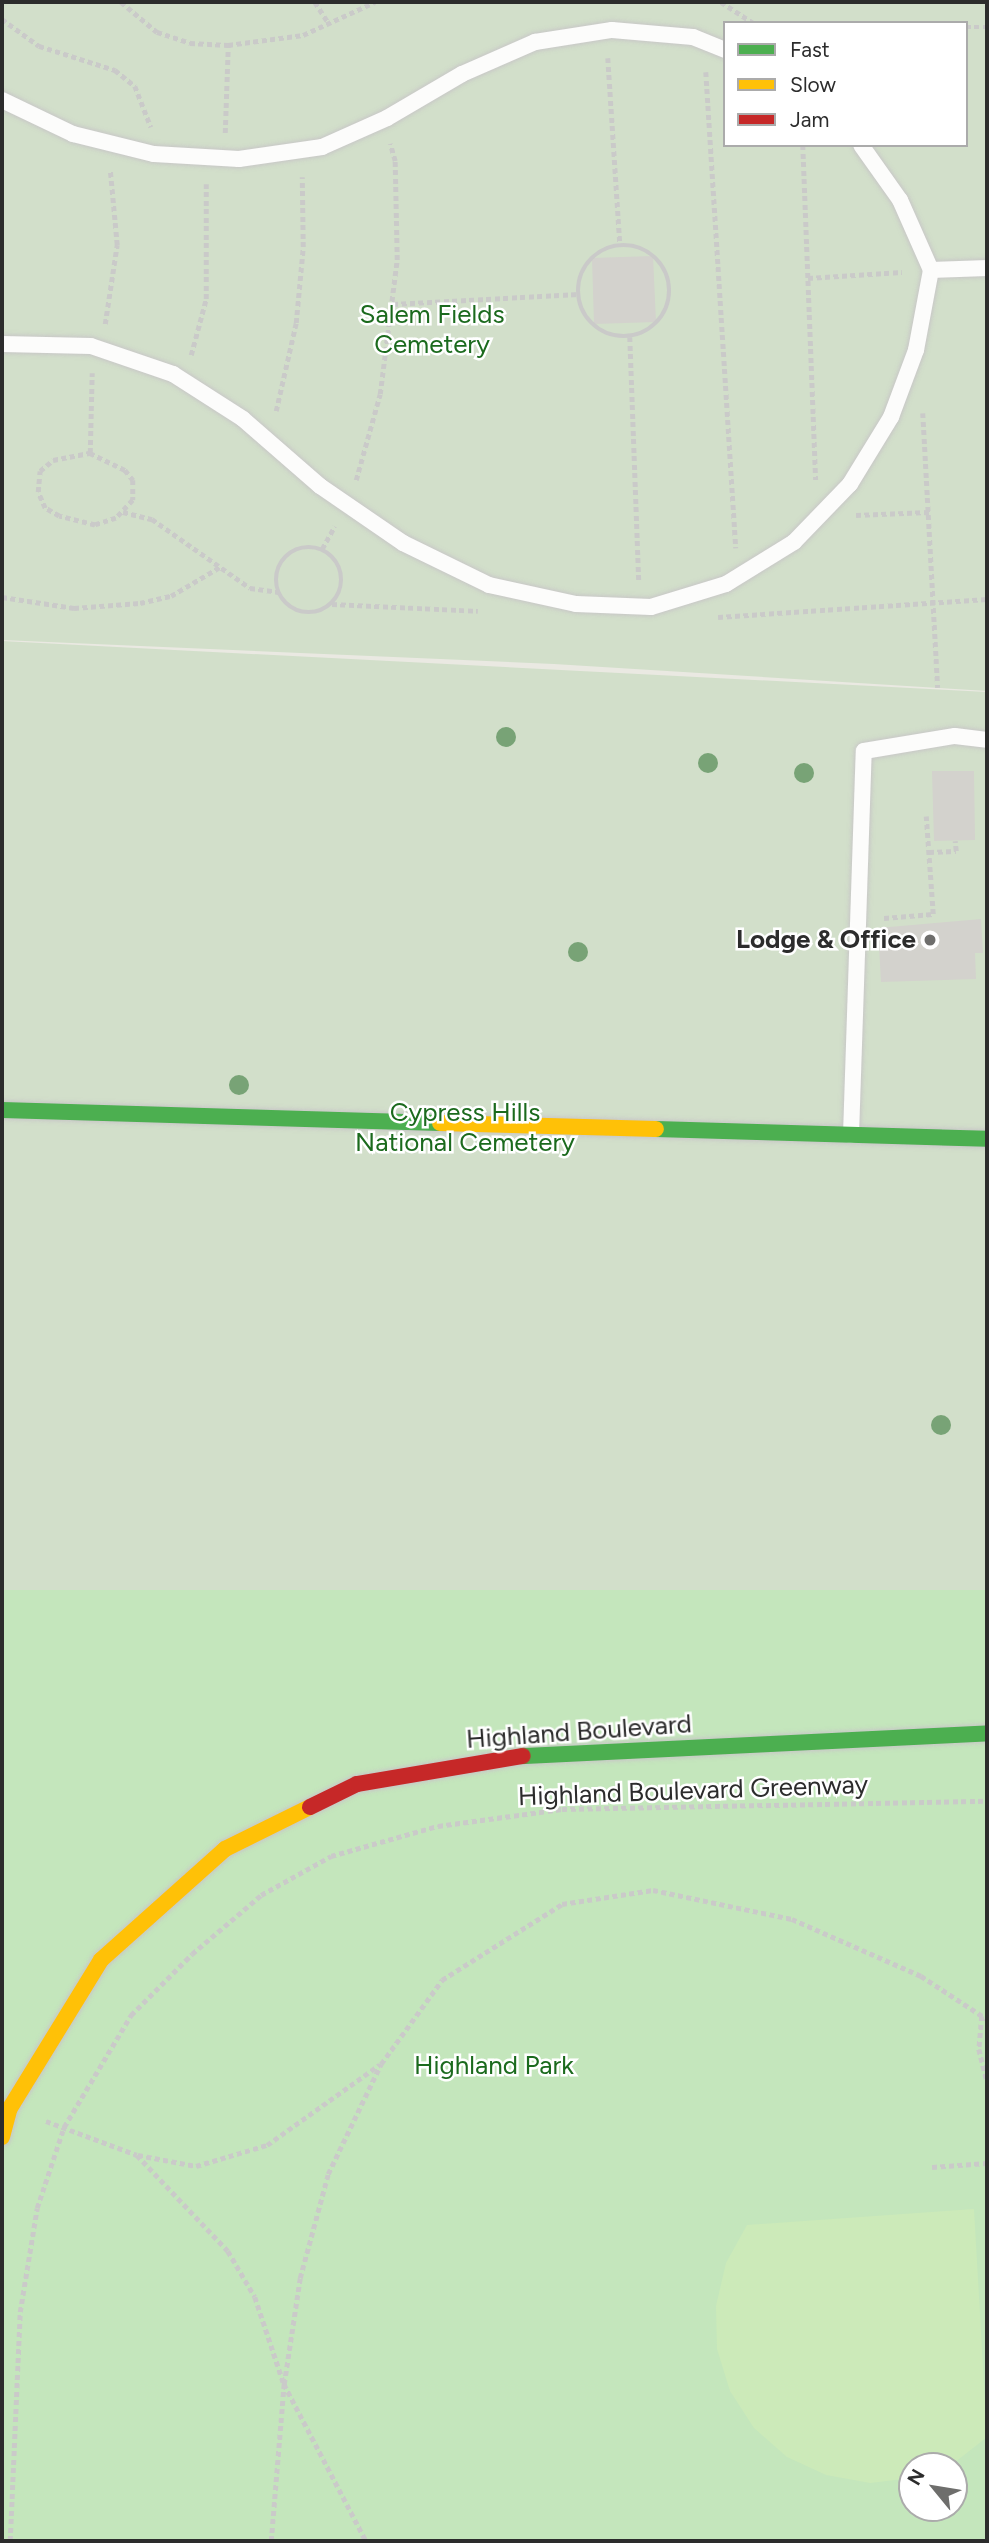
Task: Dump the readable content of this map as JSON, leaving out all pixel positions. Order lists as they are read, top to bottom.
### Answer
{
  "streets": {
    "main road": ["Highland Boulevard"],
    "path": ["Highland Boulevard Greenway"]
  },
  "parks": ["Salem Fields Cemetery", "Cypress Hills National Cemetery", "Highland Park"],
  "places": ["Lodge & Office"],
  "legend": ["Fast", "Slow", "Jam"],
  "north": "top left"
}
